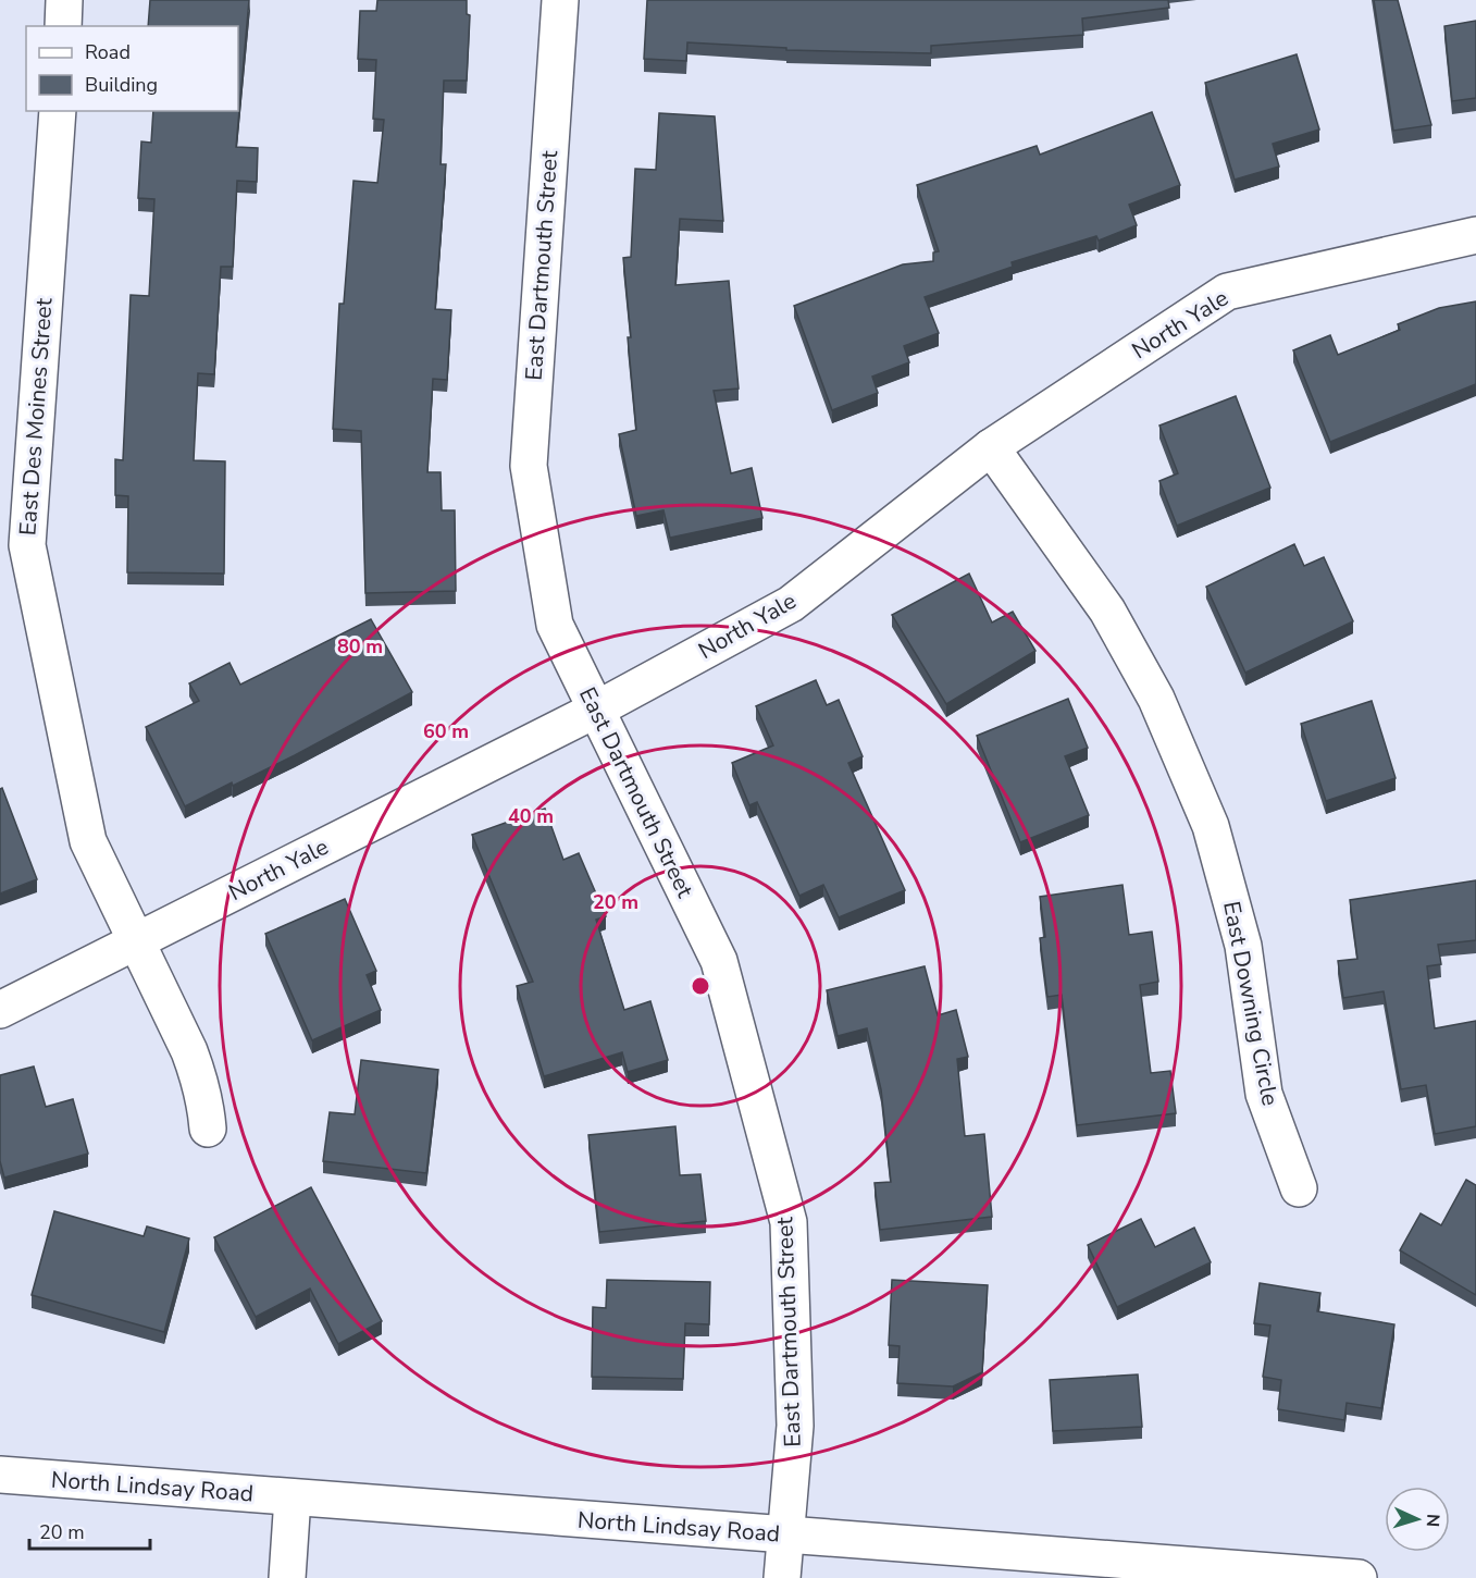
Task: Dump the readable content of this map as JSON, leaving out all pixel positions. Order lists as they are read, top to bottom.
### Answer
{
  "streets": {
    "street": [
      "East Dartmouth Street",
      "North Yale",
      "East Des Moines Street",
      "East Downing Circle",
      "North Lindsay Road"
    ]
  },
  "crossings": [
    ["East Dartmouth Street", "North Yale"],
    ["East Dartmouth Street", "North Lindsay Road"],
    ["North Yale", "East Des Moines Street"],
    ["North Yale", "East Downing Circle"]
  ],
  "legend": ["Road", "Building"],
  "scale_bar": "20 m",
  "north": "right",
  "rings": [
    "80 m",
    "60 m",
    "40 m",
    "20 m"
  ]
}
